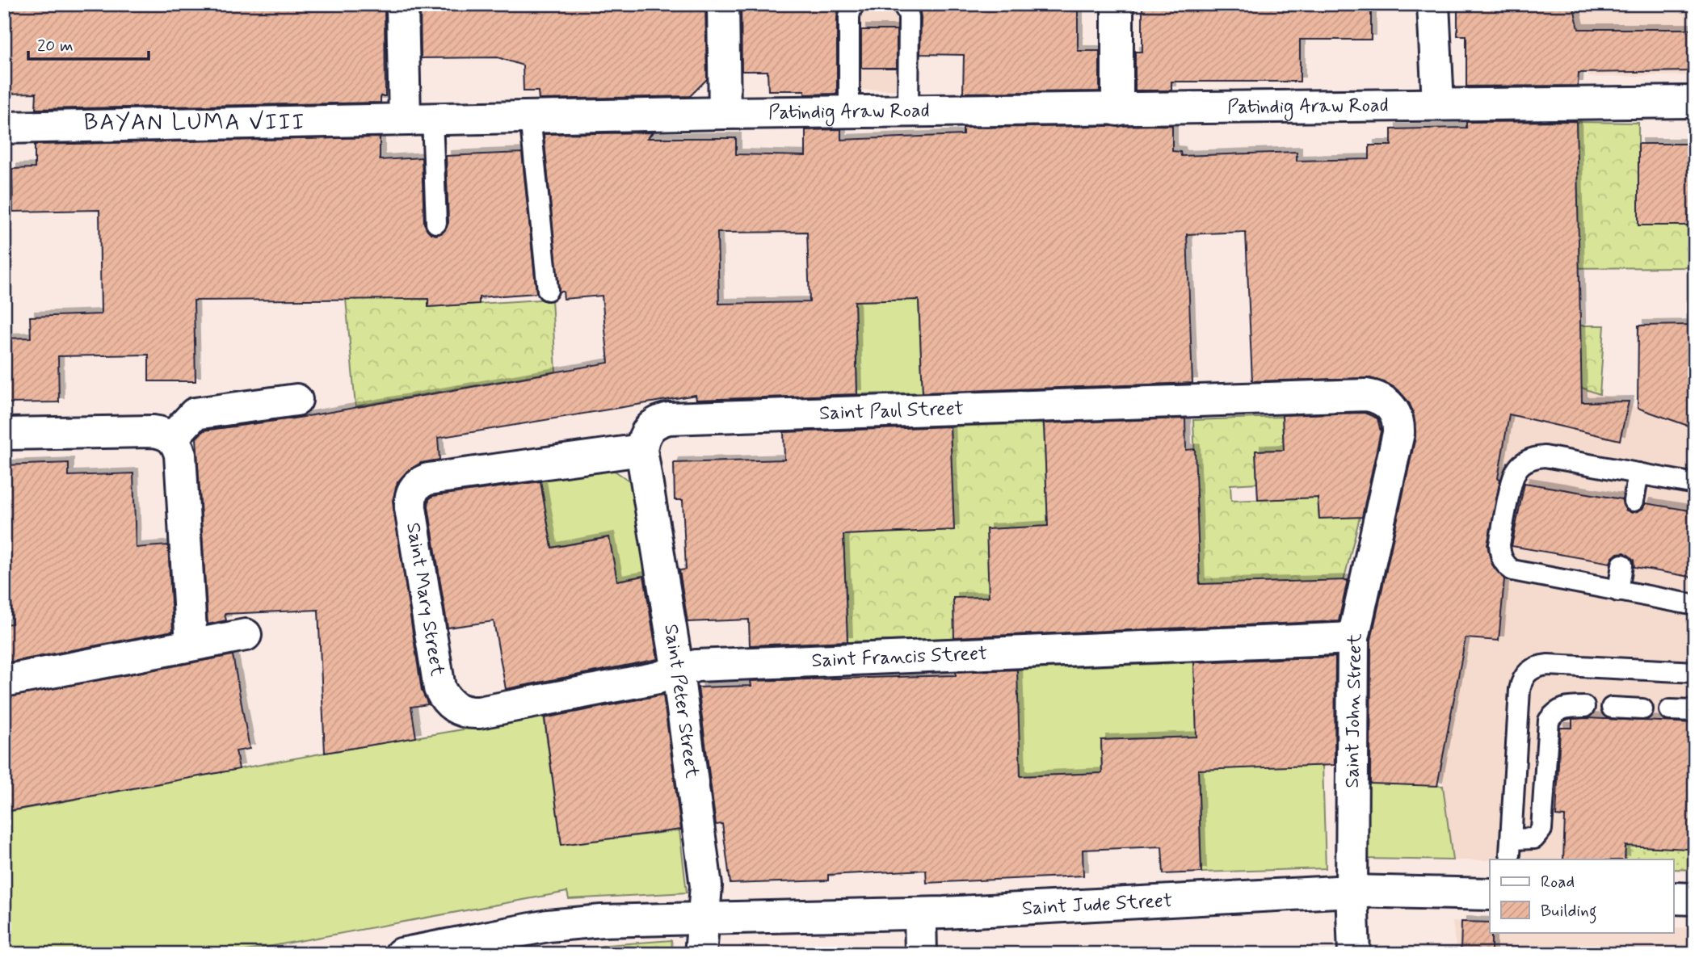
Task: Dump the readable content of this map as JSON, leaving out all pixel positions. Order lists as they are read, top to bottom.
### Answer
{
  "streets": {
    "street": [
      "Patindig Araw Road",
      "Saint Paul Street",
      "Saint Mary Street",
      "Saint Francis Street",
      "Saint Peter Street",
      "Saint John Street",
      "Saint Jude Street"
    ]
  },
  "crossings": [
    ["Saint Paul Street", "Saint Mary Street"],
    ["Saint Paul Street", "Saint Peter Street"],
    ["Saint Paul Street", "Saint John Street"],
    ["Saint Mary Street", "Saint Francis Street"],
    ["Saint Mary Street", "Saint Peter Street"],
    ["Saint Francis Street", "Saint Peter Street"],
    ["Saint Francis Street", "Saint John Street"],
    ["Saint Peter Street", "Saint Jude Street"],
    ["Saint John Street", "Saint Jude Street"]
  ],
  "districts": ["BAYAN LUMA VIII"],
  "legend": ["Road", "Building"],
  "scale_bar": "20 m"
}
